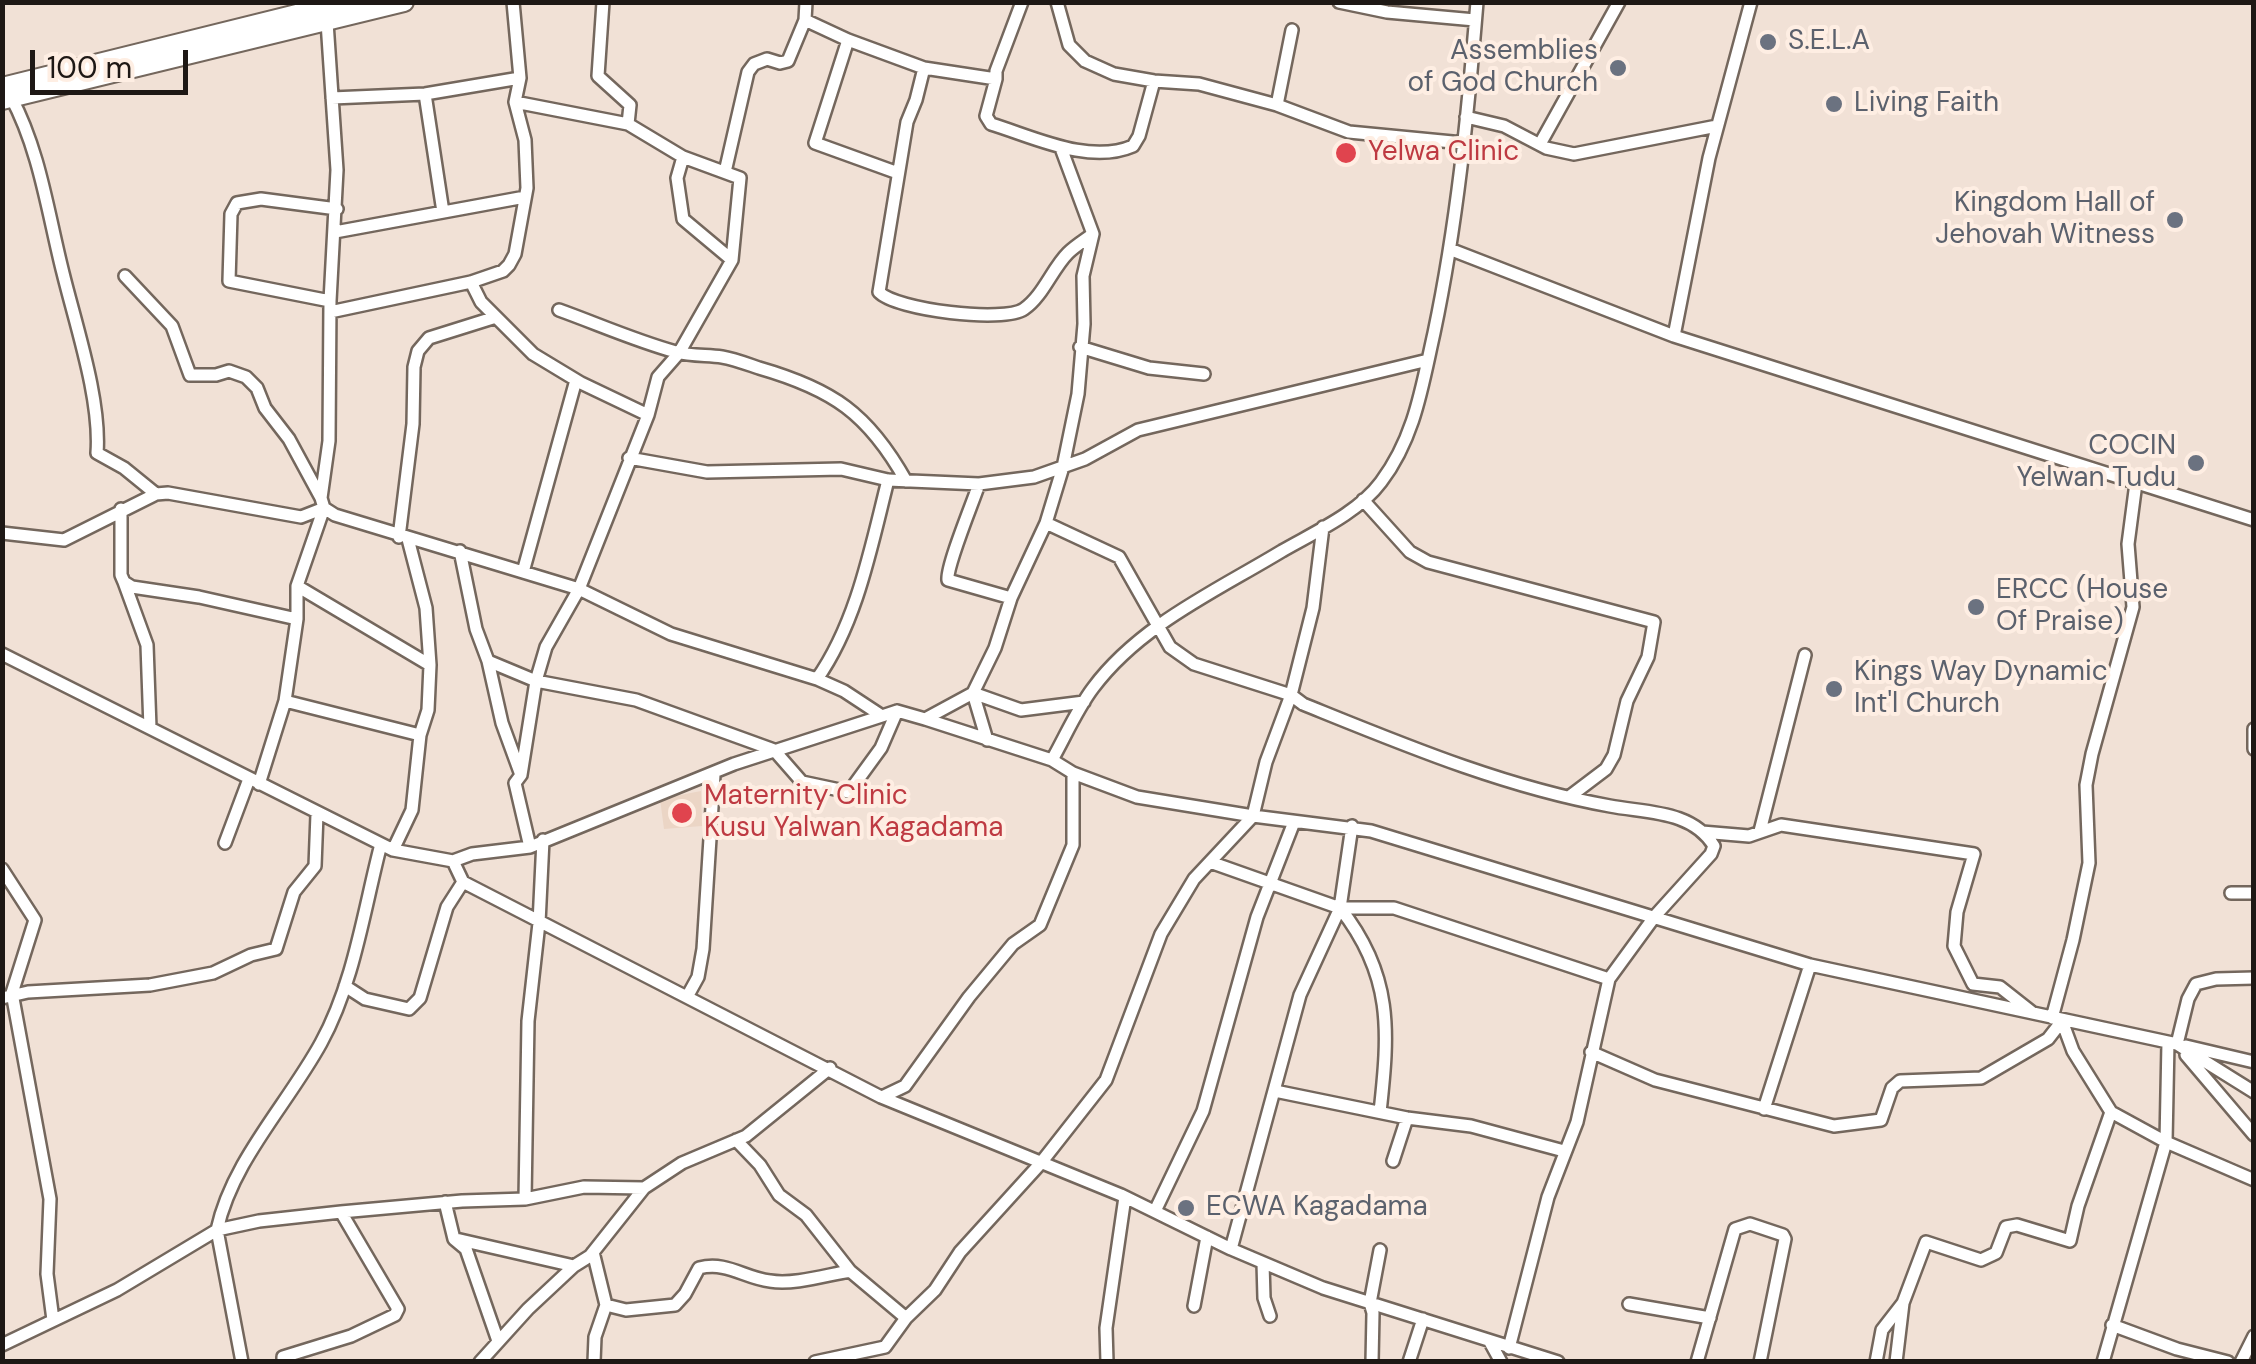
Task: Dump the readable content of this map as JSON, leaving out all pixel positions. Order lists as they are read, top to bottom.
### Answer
{
  "places": [
    "S.E.L.A",
    "Assemblies of God Church",
    "Living Faith",
    "Yelwa Clinic",
    "Kingdom Hall of Jehovah Witness",
    "COCIN Yelwan Tudu",
    "ERCC (House Of Praise)",
    "Kings Way Dynamic Int'l Church",
    "Maternity Clinic Kusu Yalwan Kagadama",
    "ECWA Kagadama"
  ],
  "scale_bar": "100 m"
}
